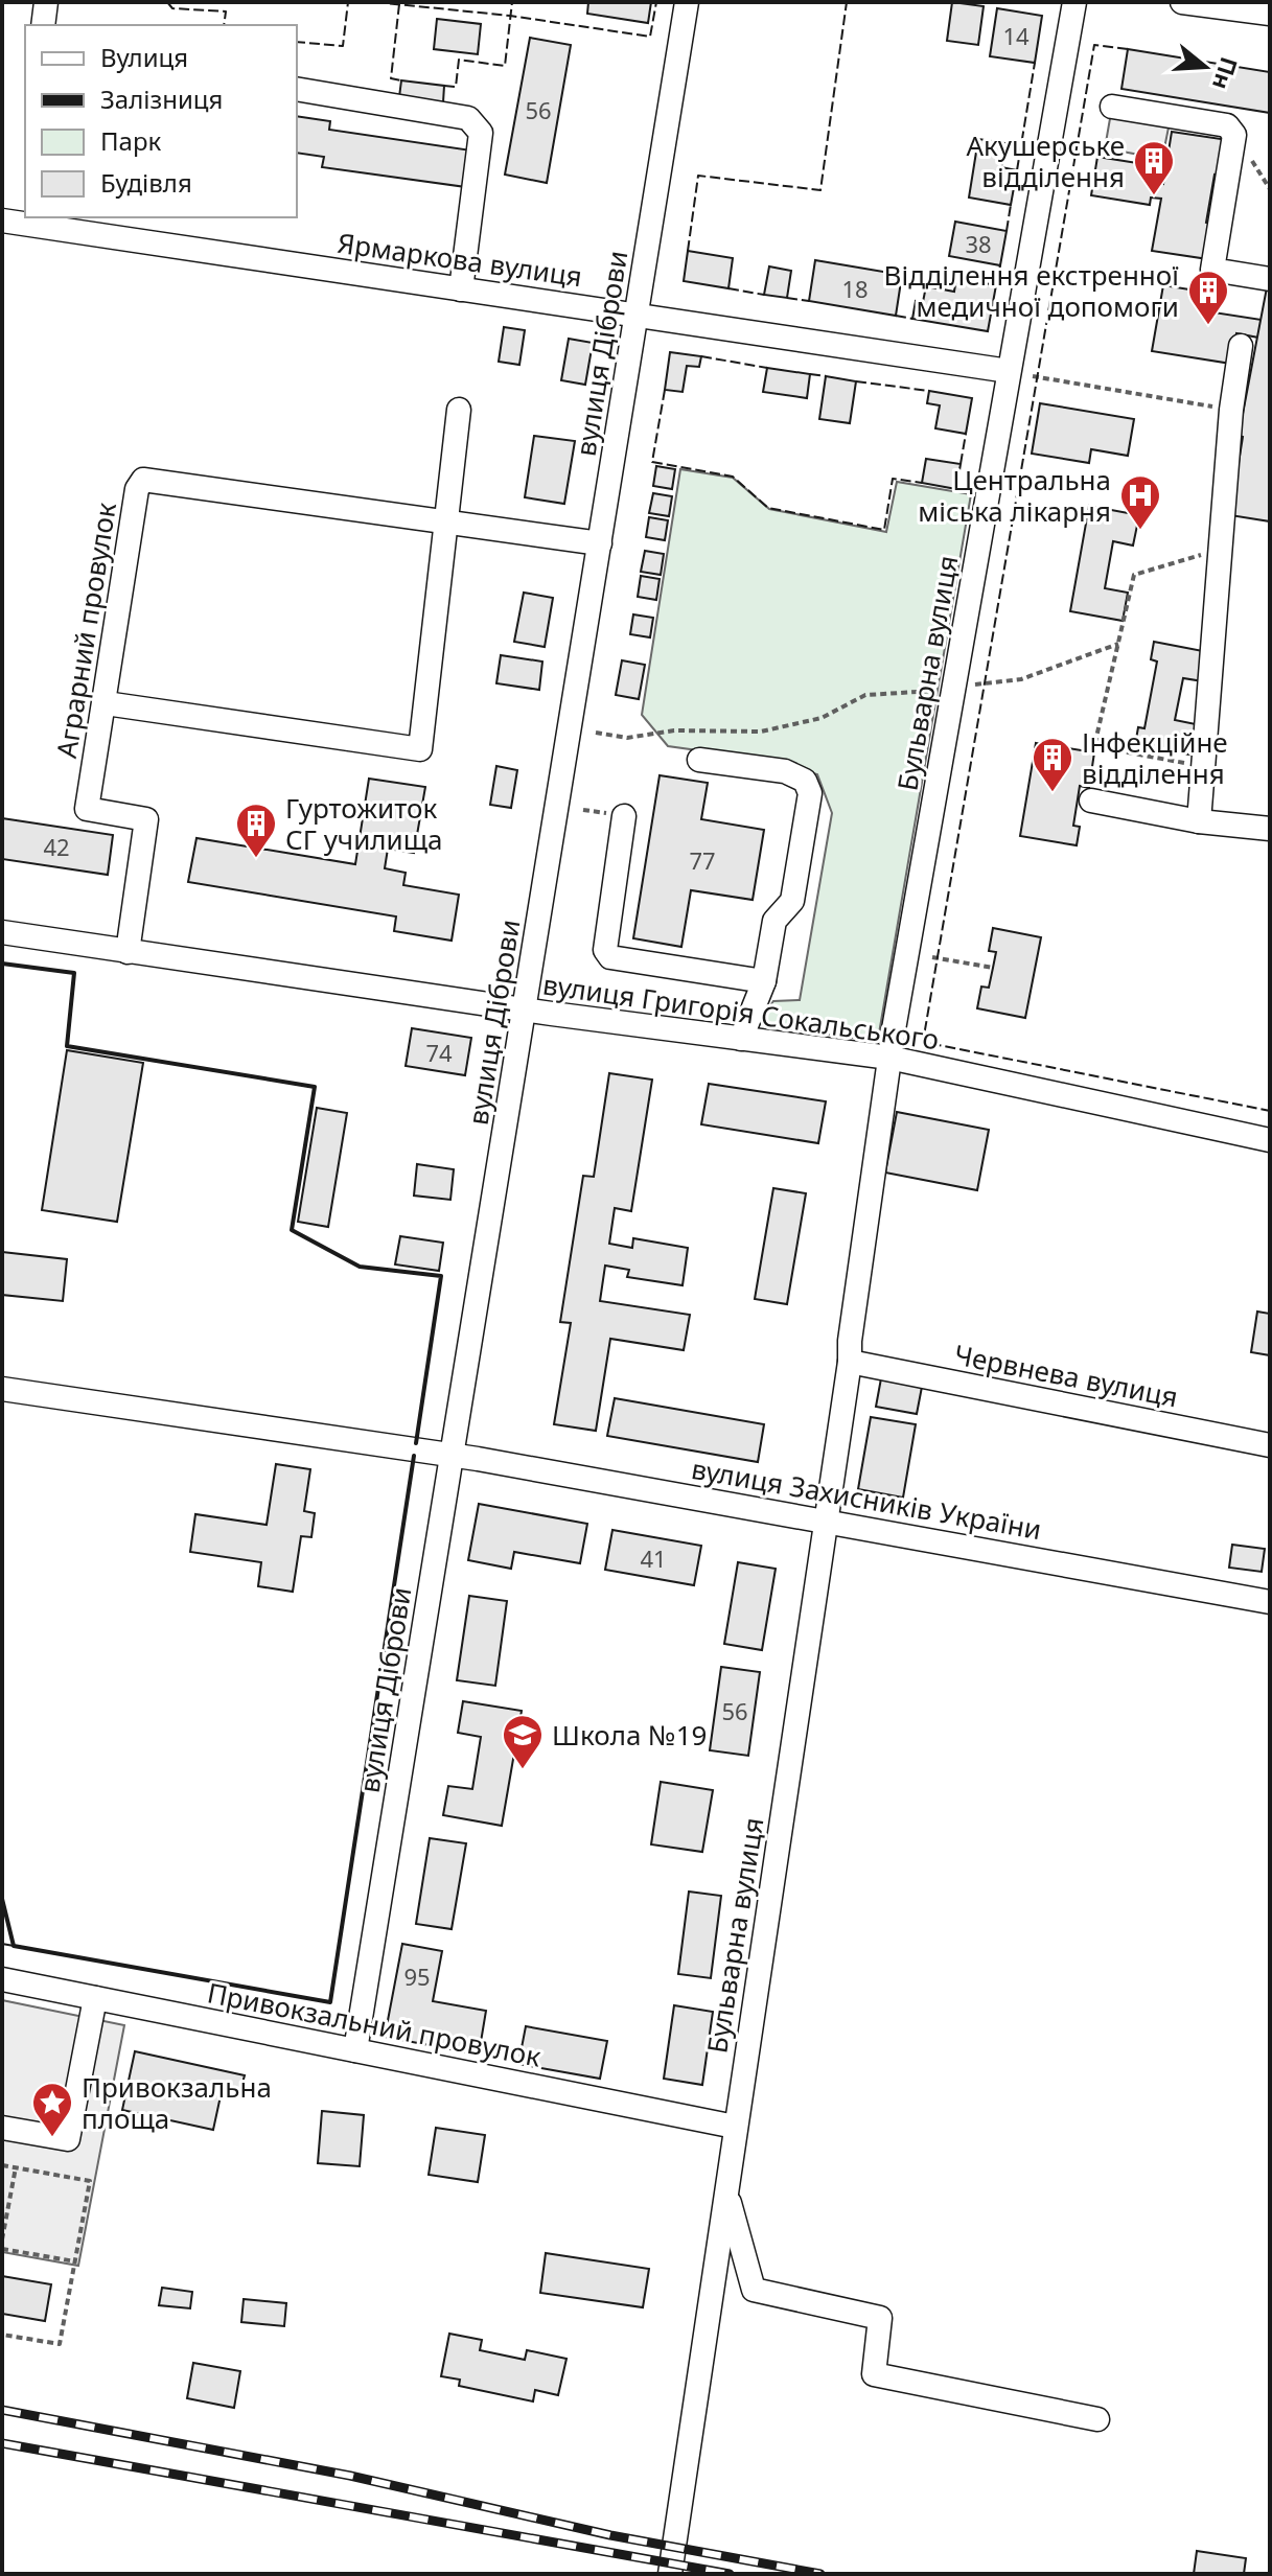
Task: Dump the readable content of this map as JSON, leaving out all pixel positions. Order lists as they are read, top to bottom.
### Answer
{
  "streets": {
    "street": [
      "Ярмаркова вулиця",
      "вулиця Діброви",
      "Аграрний провулок",
      "Бульварна вулиця",
      "вулиця Григорія Сокальського",
      "Червнева вулиця",
      "вулиця Захисників України",
      "Привокзальний провулок"
    ]
  },
  "crossings": [
    ["Ярмаркова вулиця", "вулиця Діброви"],
    ["Ярмаркова вулиця", "Бульварна вулиця"],
    ["вулиця Діброви", "Аграрний провулок"],
    ["вулиця Діброви", "вулиця Григорія Сокальського"],
    ["вулиця Діброви", "вулиця Захисників України"],
    ["вулиця Діброви", "Привокзальний провулок"],
    ["Аграрний провулок", "вулиця Григорія Сокальського"],
    ["Бульварна вулиця", "вулиця Григорія Сокальського"],
    ["Бульварна вулиця", "Червнева вулиця"],
    ["Бульварна вулиця", "вулиця Захисників України"],
    ["Бульварна вулиця", "Привокзальний провулок"]
  ],
  "places": {
    "building": [
      "Акушерське відділення",
      "Відділення екстренної медичної допомоги",
      "Інфекційне відділення",
      "Гуртожиток СГ училища"
    ],
    "hospital": ["Центральна міська лікарня"],
    "school or university": ["Школа №19"],
    "place": ["Привокзальна площа"]
  },
  "house_numbers": [
    "14",
    "56",
    "38",
    "18",
    "42",
    "77",
    "74",
    "41",
    "56",
    "95"
  ],
  "legend": [
    "Вулиця",
    "Залізниця",
    "Парк",
    "Будівля"
  ],
  "north": "right"
}
